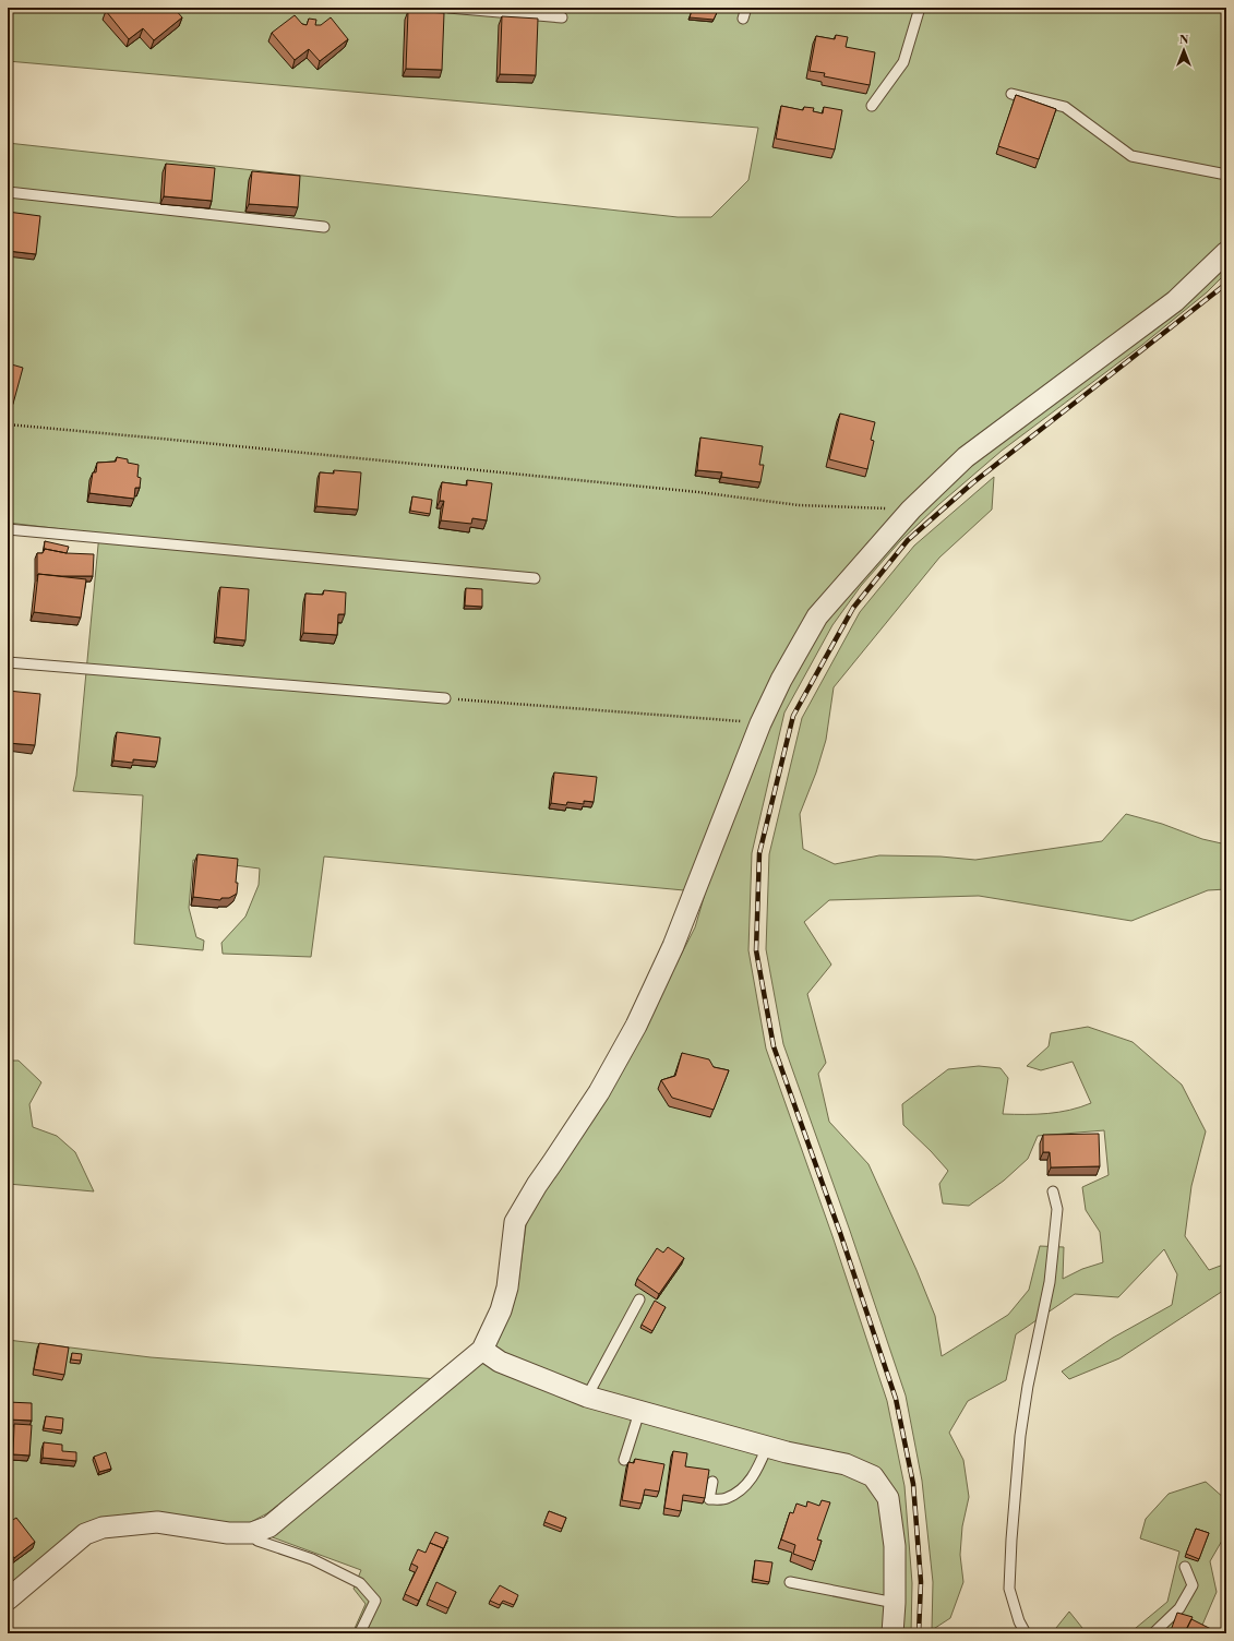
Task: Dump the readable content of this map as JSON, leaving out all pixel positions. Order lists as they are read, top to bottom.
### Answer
{
  "north": "top"
}
